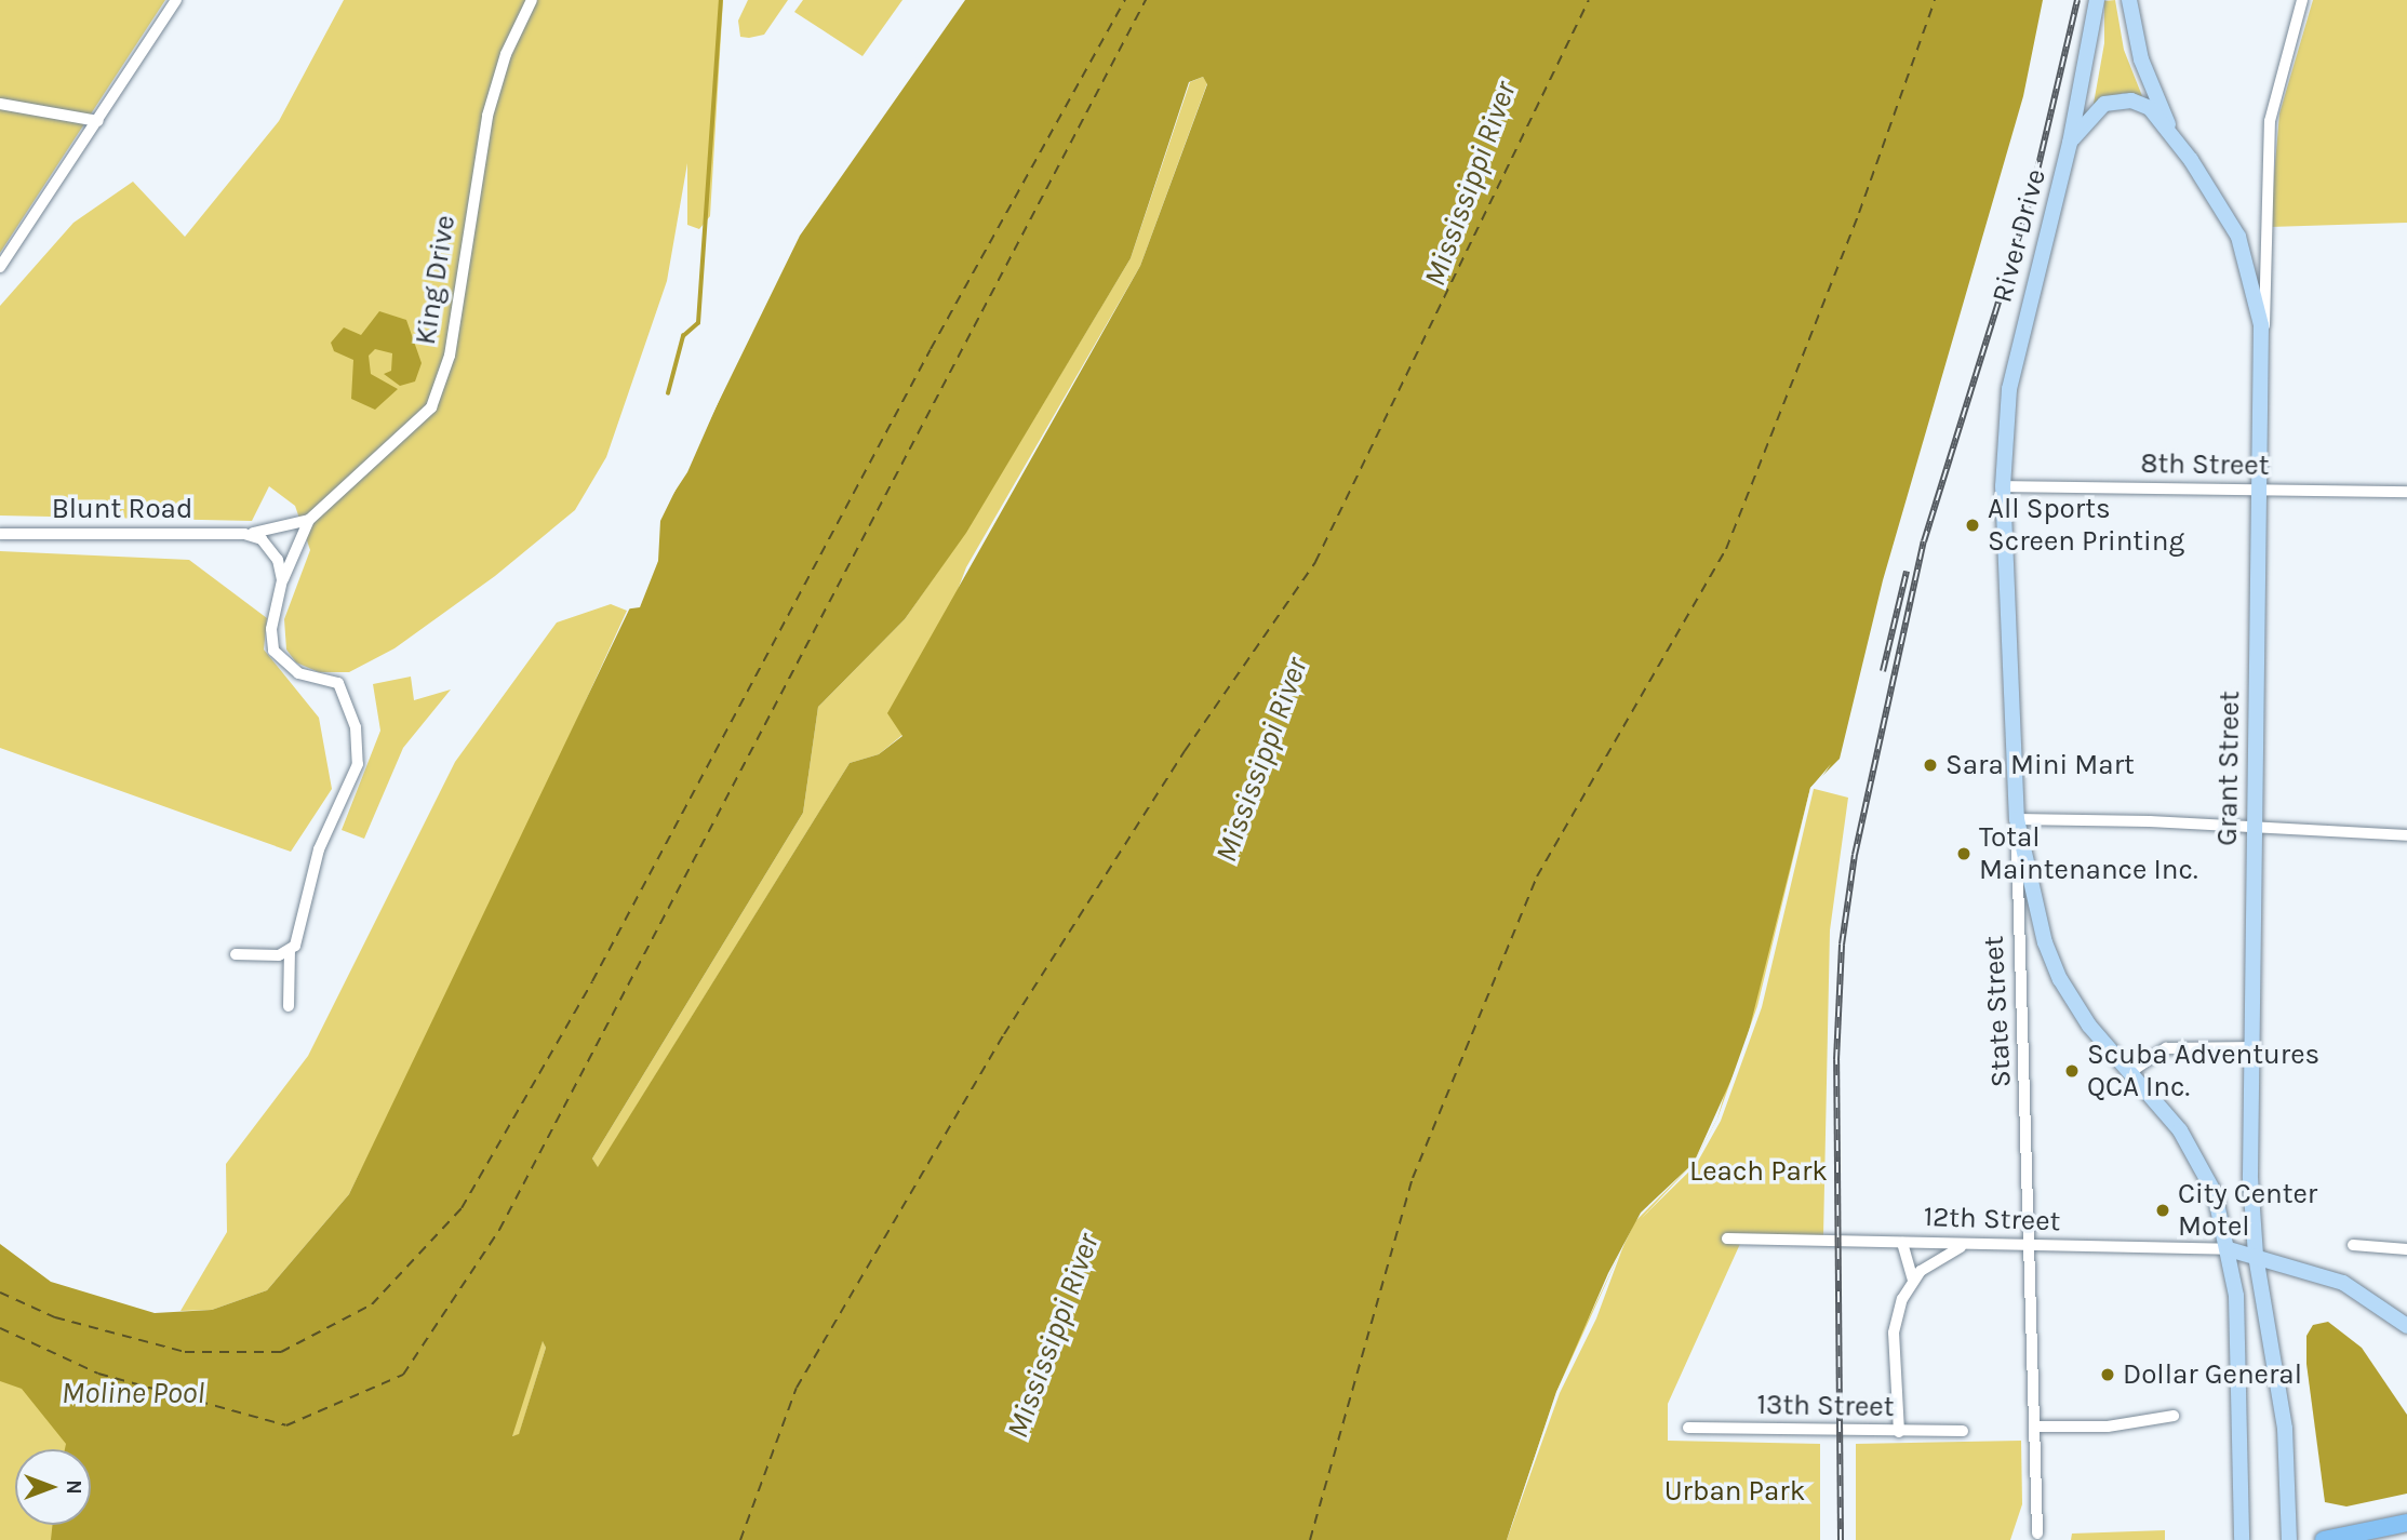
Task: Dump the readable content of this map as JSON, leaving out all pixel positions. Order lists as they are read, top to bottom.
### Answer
{
  "streets": {
    "main road": [
      "River Drive",
      "Grant Street",
      "State Street",
      "12th Street"
    ],
    "street": [
      "King Drive",
      "8th Street",
      "Blunt Road",
      "13th Street"
    ]
  },
  "crossings": [
    ["River Drive", "8th Street"],
    ["River Drive", "State Street"],
    ["King Drive", "Blunt Road"],
    ["8th Street", "Grant Street"],
    ["8th Street", "State Street"],
    ["Grant Street", "12th Street"],
    ["State Street", "12th Street"]
  ],
  "water": ["Mississippi River", "Moline Pool"],
  "parks": ["Leach Park", "Urban Park"],
  "places": [
    "All Sports Screen Printing",
    "Sara Mini Mart",
    "Total Maintenance Inc.",
    "Scuba Adventures QCA Inc.",
    "City Center Motel",
    "Dollar General"
  ],
  "north": "right"
}
